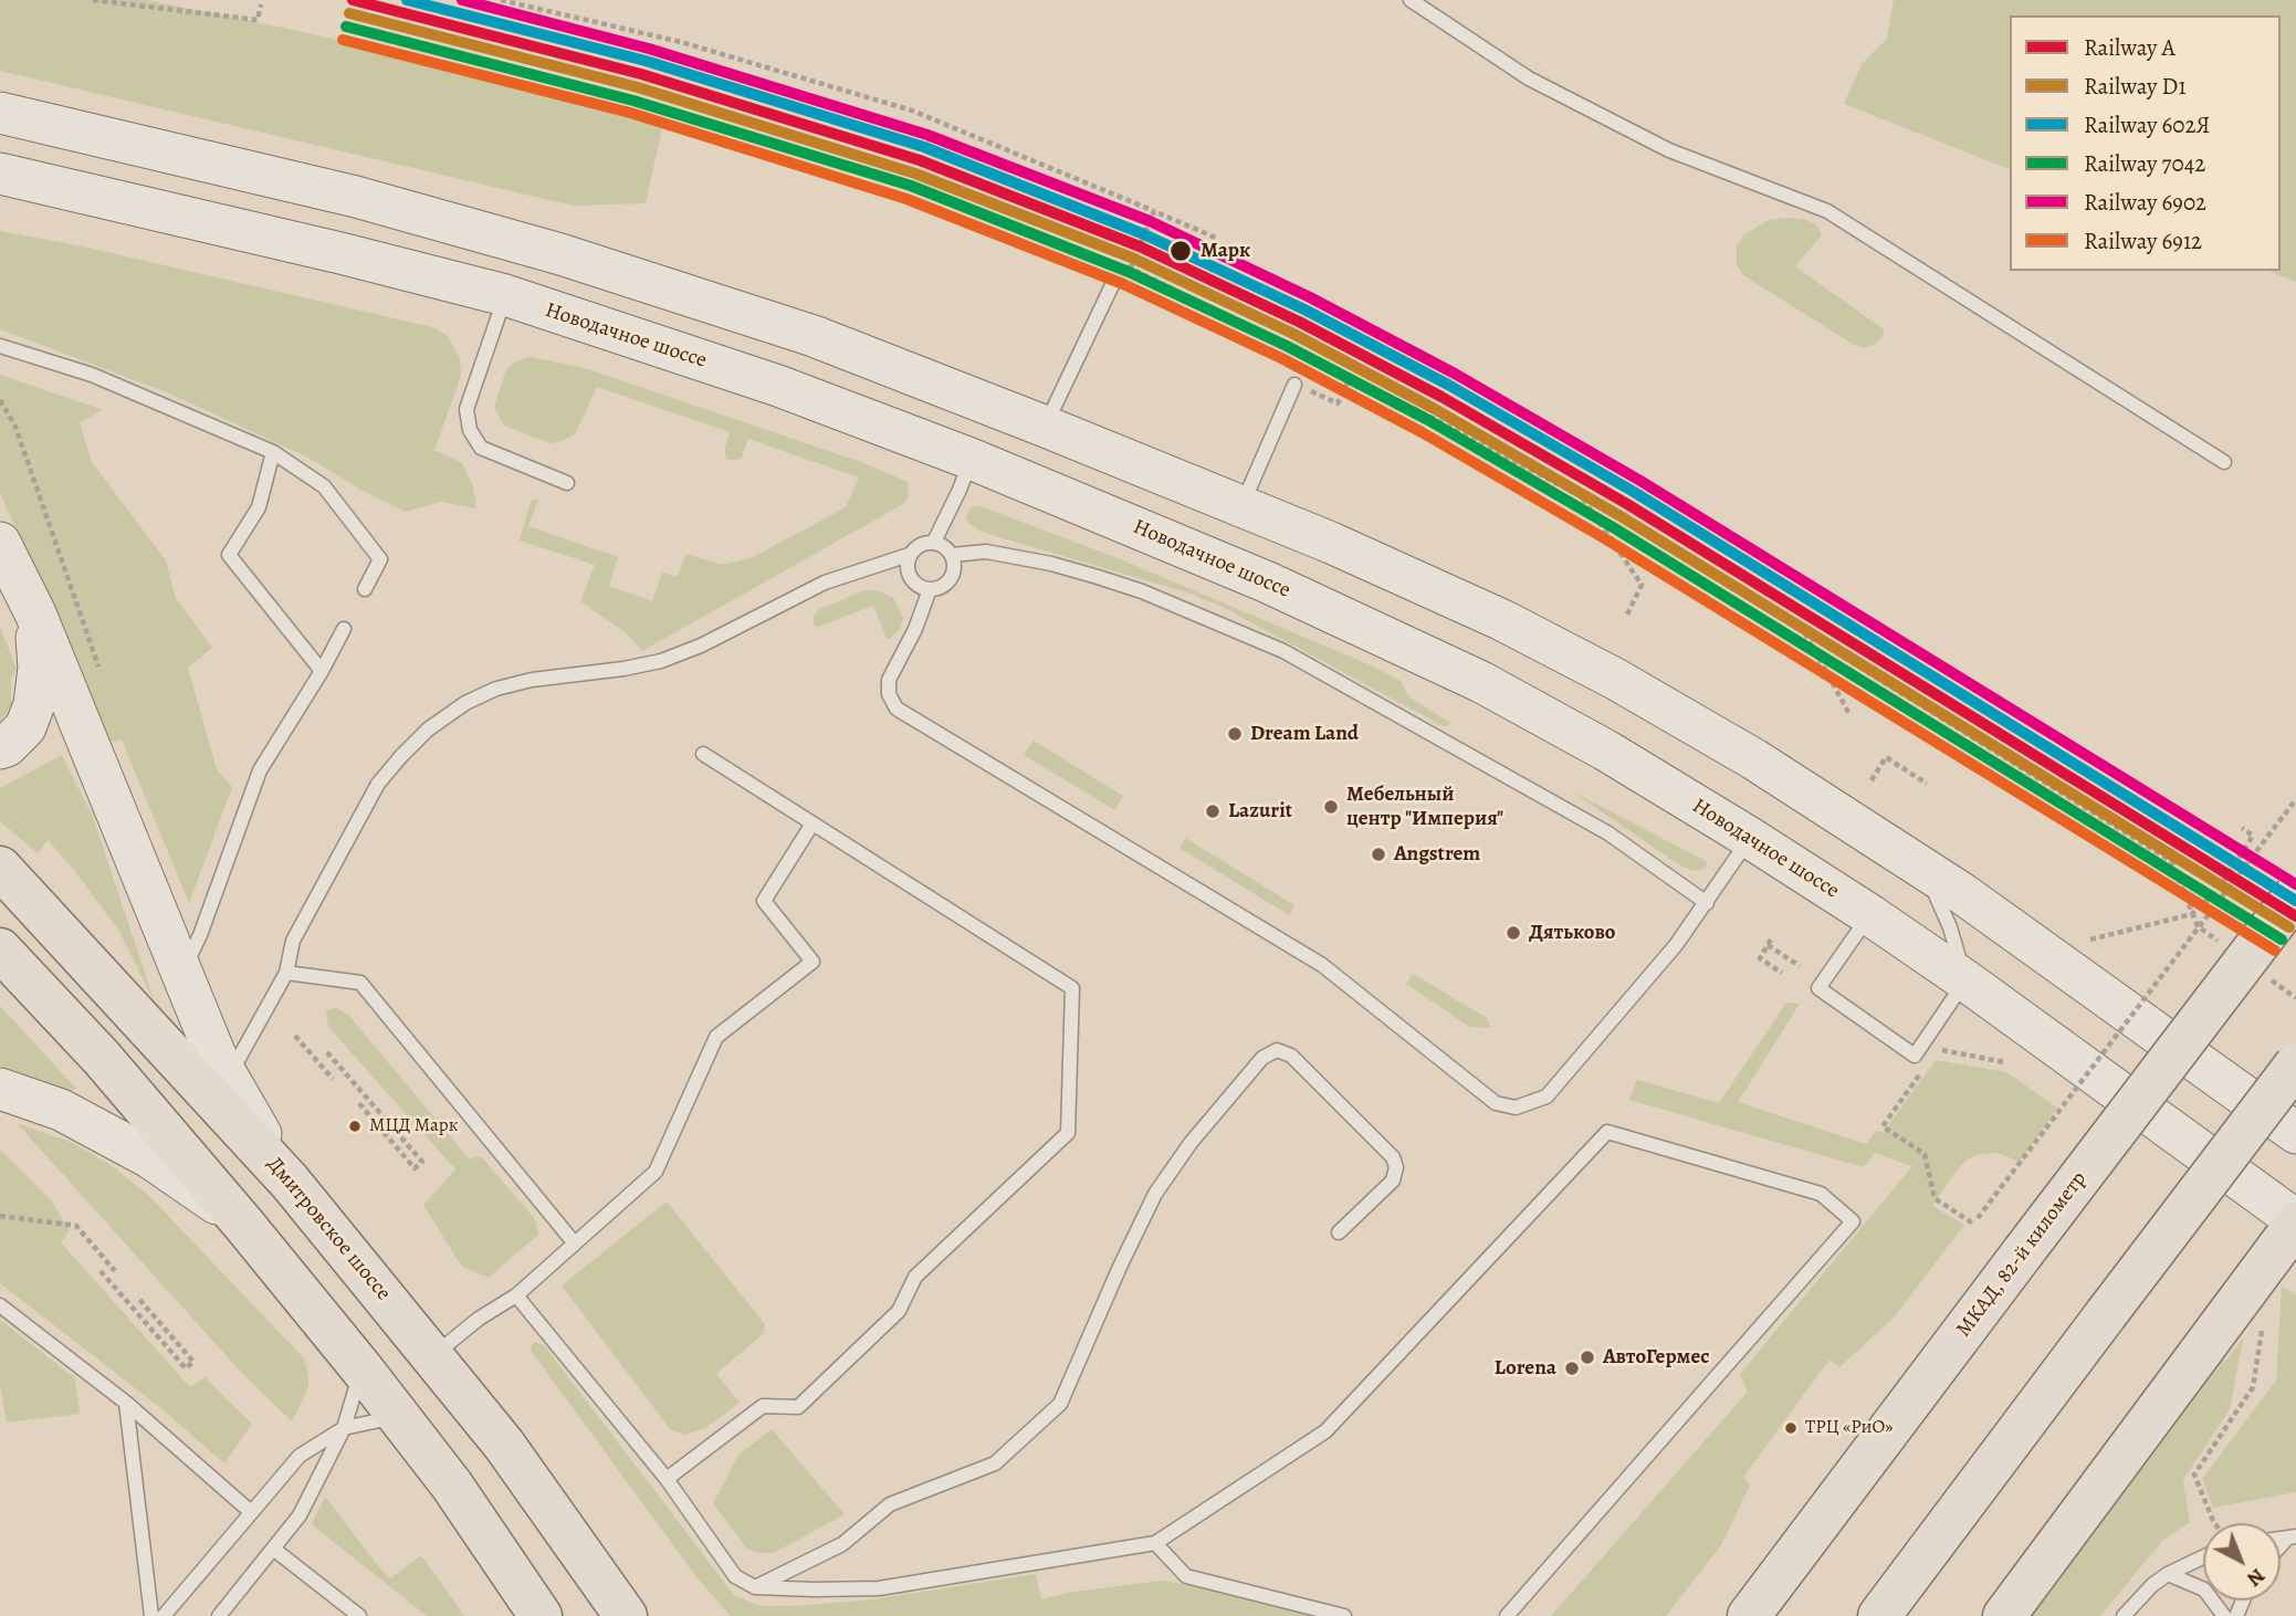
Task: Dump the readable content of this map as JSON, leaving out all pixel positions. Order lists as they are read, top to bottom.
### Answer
{
  "streets": {
    "main road": ["Новодачное шоссе", "Дмитровское шоссе", "МКАД, 82-й километр"]
  },
  "places": [
    "Марк",
    "Dream Land",
    "Мебельный центр \"Империя\"",
    "Lazurit",
    "Angstrem",
    "Дятьково",
    "МЦД Марк",
    "АвтоГермес",
    "Lorena",
    "ТРЦ «РиО»"
  ],
  "lines": [
    "rail line A",
    "rail line 602Я",
    "rail line 6902",
    "rail line D1",
    "rail line 7042",
    "rail line 6912"
  ],
  "legend": [
    "Railway A",
    "Railway D1",
    "Railway 602Я",
    "Railway 7042",
    "Railway 6902",
    "Railway 6912"
  ],
  "north": "bottom right"
}
